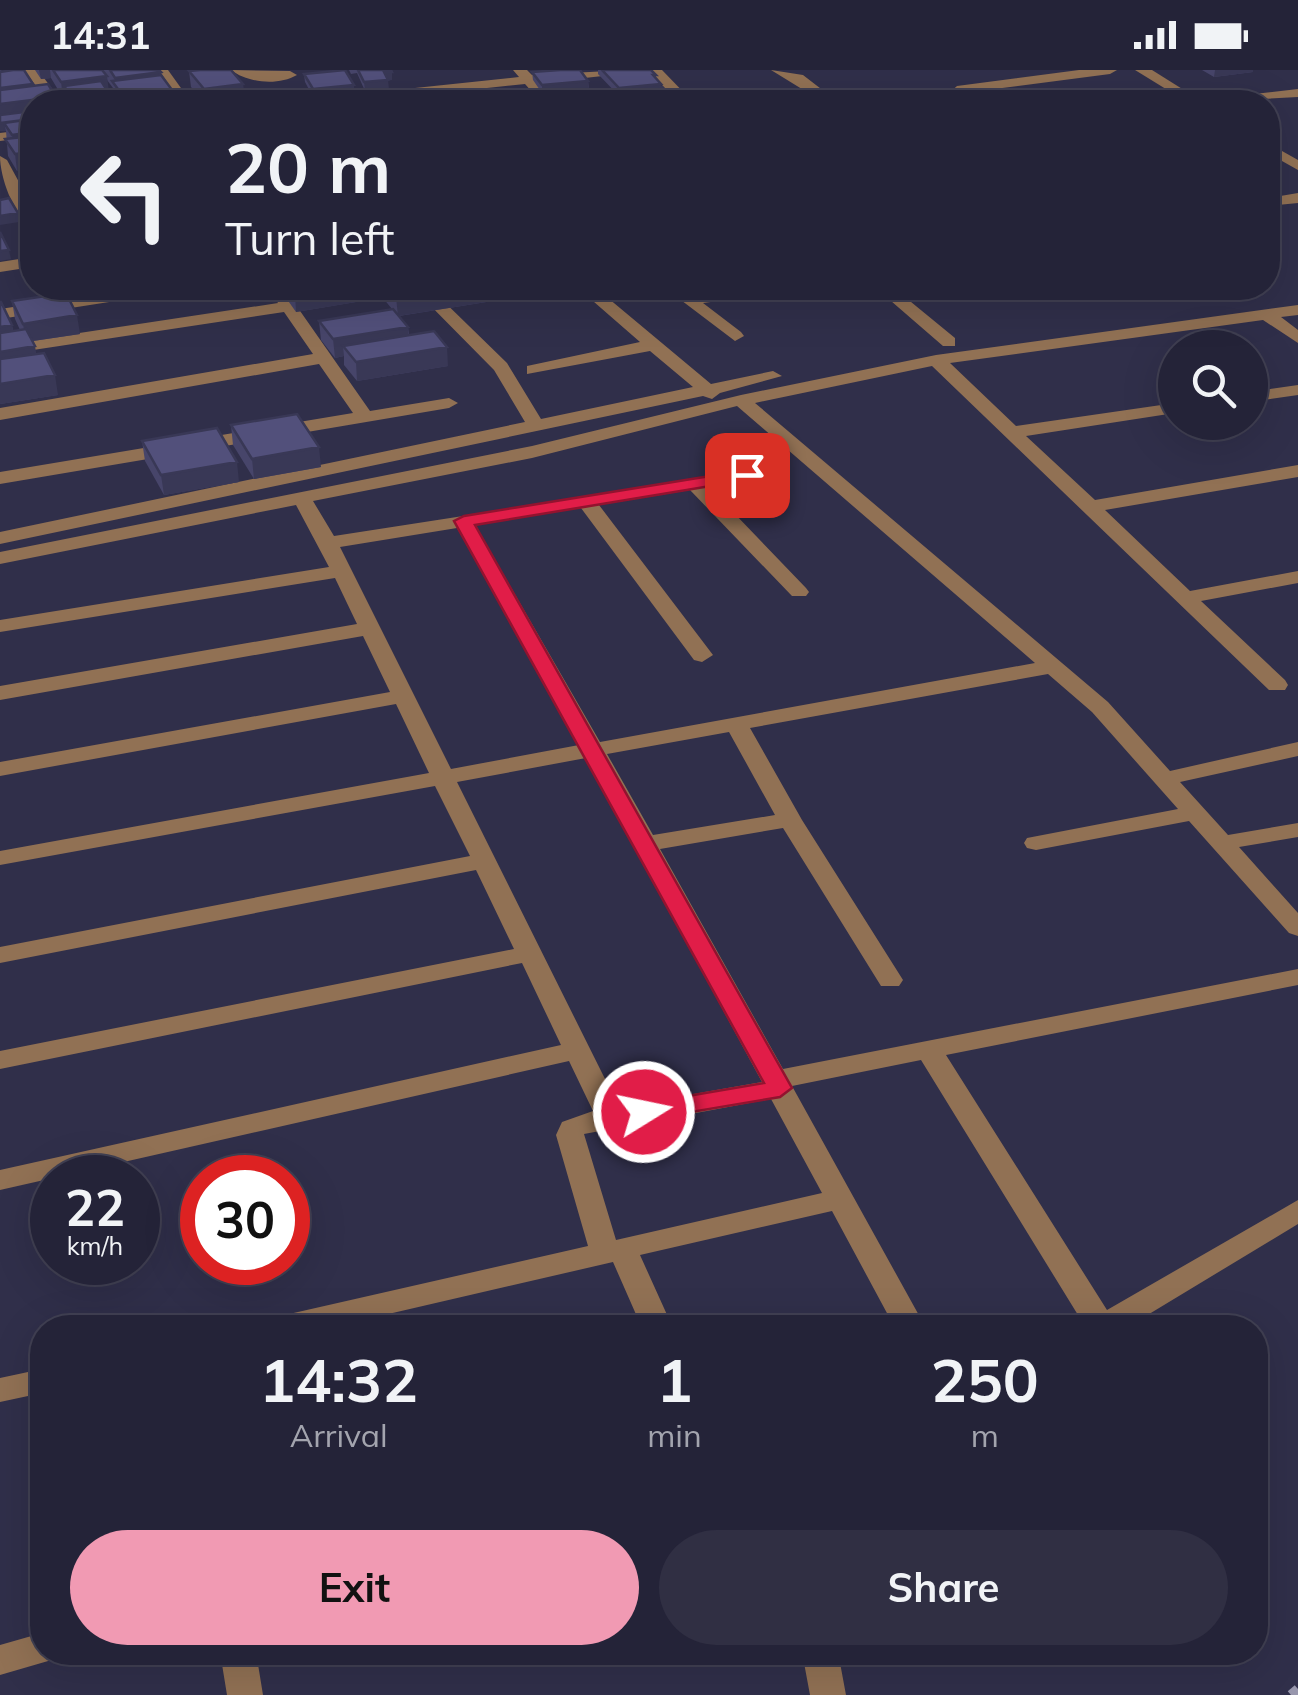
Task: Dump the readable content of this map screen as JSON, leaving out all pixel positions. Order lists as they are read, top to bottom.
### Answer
{
  "page": {
    "status": "14:31",
    "turn": ["20 m", "Turn left"],
    "speed": "22 km/h",
    "limit": "30",
    "eta": [
      "14:32",
      "Arrival",
      "1",
      "min",
      "250",
      "m"
    ],
    "buttons": ["Exit", "Share"]
  }
}
